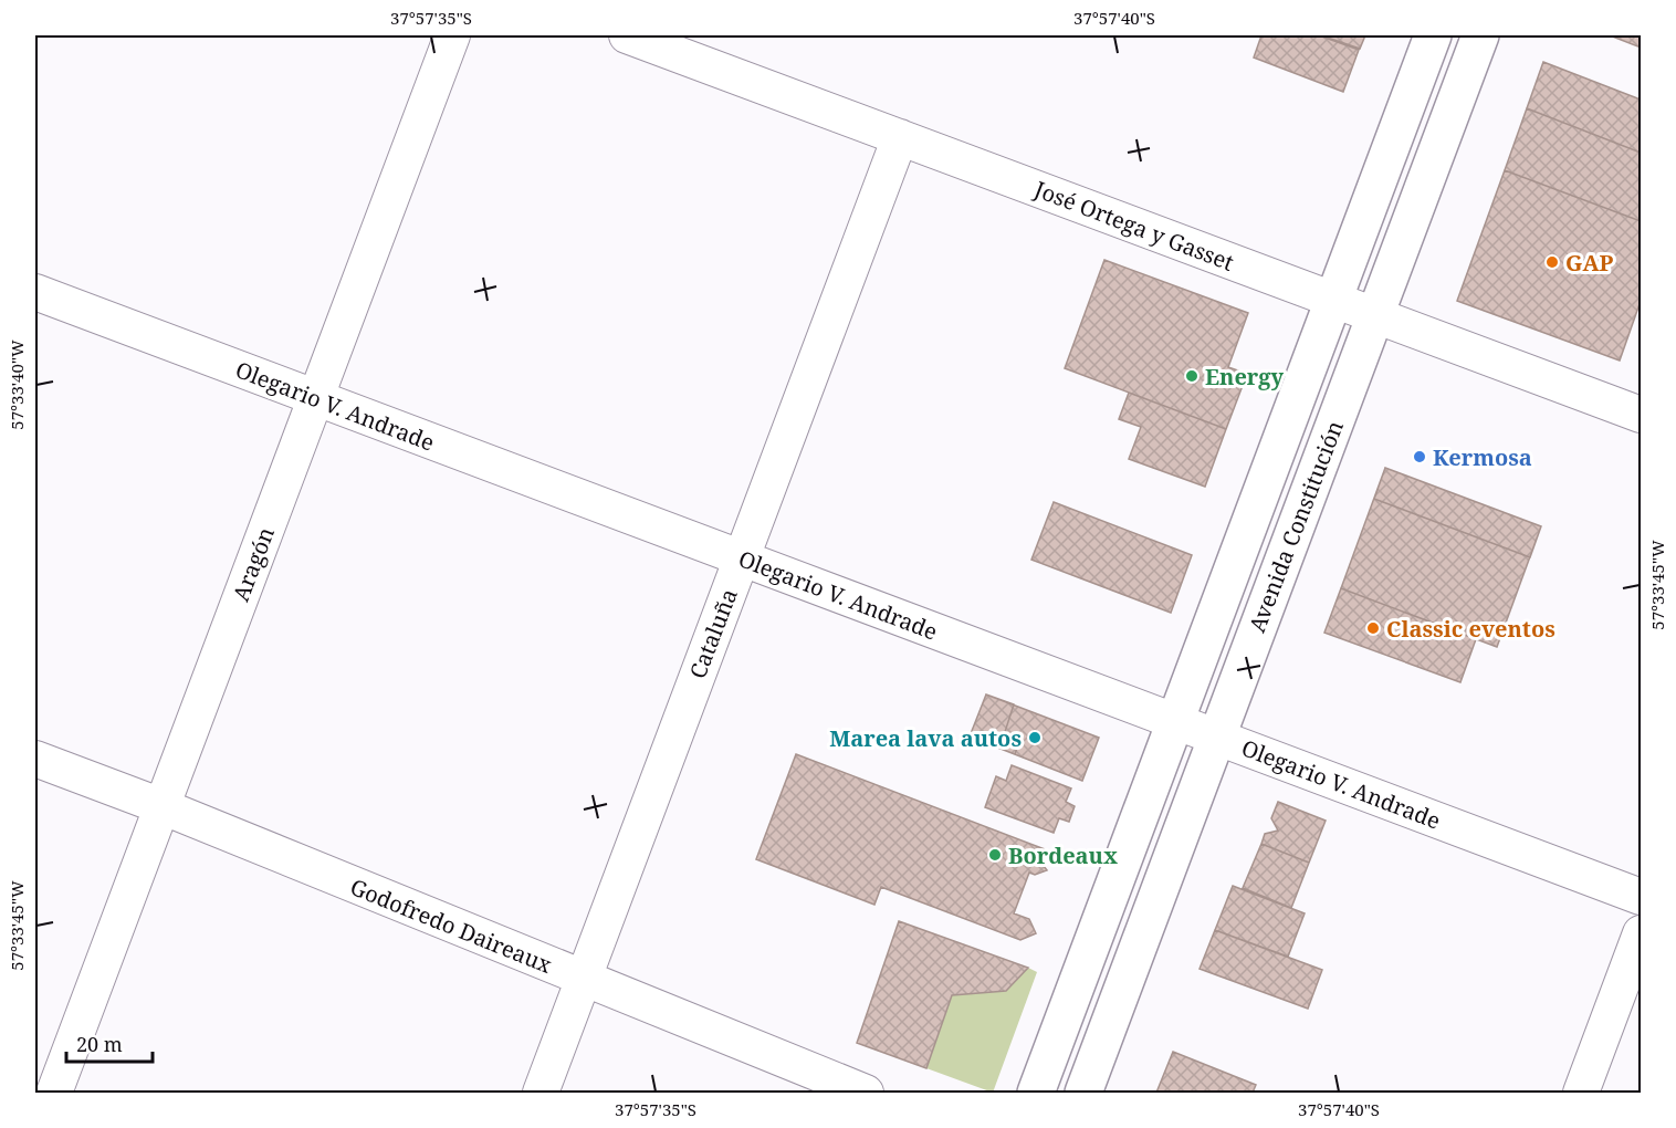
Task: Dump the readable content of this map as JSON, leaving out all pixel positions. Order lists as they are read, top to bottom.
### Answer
{
  "streets": {
    "main road": ["Avenida Constitución"],
    "street": [
      "José Ortega y Gasset",
      "Olegario V. Andrade",
      "Aragón",
      "Cataluña",
      "Godofredo Daireaux"
    ]
  },
  "crossings": [
    ["José Ortega y Gasset", "Avenida Constitución"],
    ["José Ortega y Gasset", "Cataluña"],
    ["Olegario V. Andrade", "Avenida Constitución"],
    ["Olegario V. Andrade", "Aragón"],
    ["Olegario V. Andrade", "Cataluña"],
    ["Aragón", "Godofredo Daireaux"],
    ["Cataluña", "Godofredo Daireaux"]
  ],
  "places": [
    "GAP",
    "Energy",
    "Kermosa",
    "Classic eventos",
    "Marea lava autos",
    "Bordeaux"
  ],
  "scale_bar": "20 m",
  "coordinates": [
    "37°57'35\"S",
    "37°57'40\"S",
    "57°33'40\"W",
    "57°33'45\"W"
  ]
}
